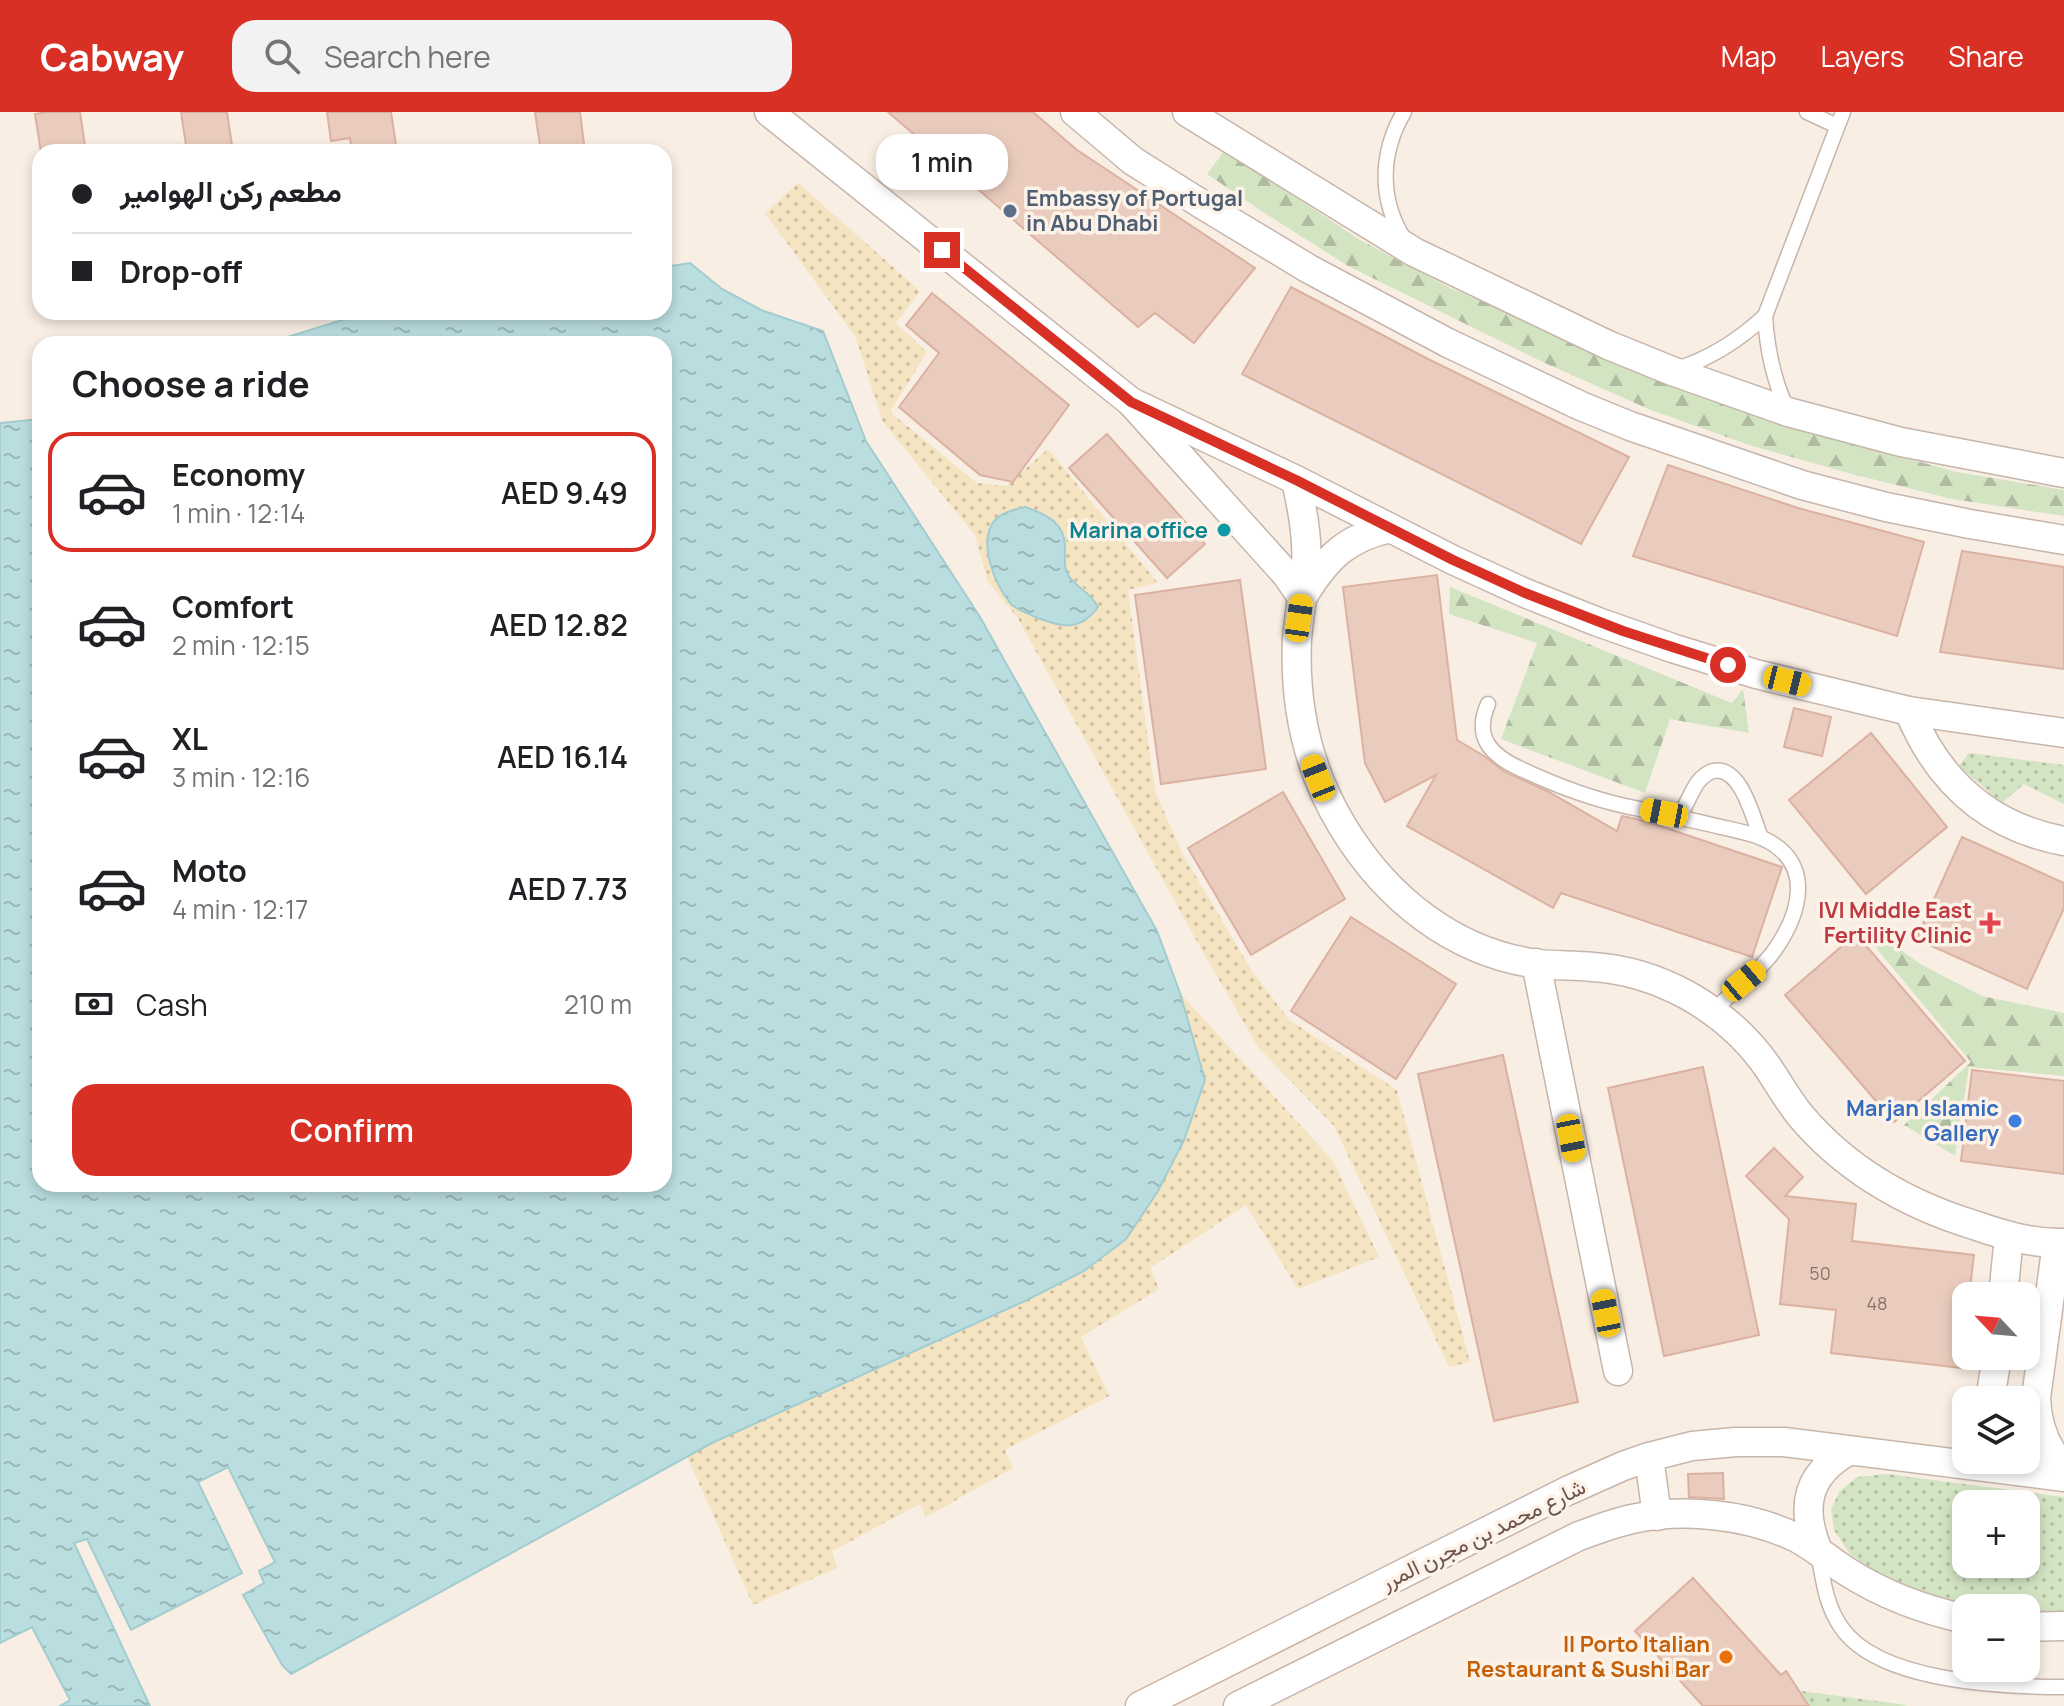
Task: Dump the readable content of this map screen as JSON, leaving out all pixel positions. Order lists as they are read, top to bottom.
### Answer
{
  "streets": {
    "street": ["شارع محمد بن مجرن المرر"]
  },
  "places": {
    "other": [
      "Embassy of Portugal in Abu Dhabi",
      "Marina office",
      "Marjan Islamic Gallery",
      "Il Porto Italian Restaurant & Sushi Bar"
    ],
    "health": ["IVI Middle East Fertility Clinic"]
  },
  "house_numbers": ["50", "48"],
  "north": "top left",
  "page": {
    "header": "Cabway",
    "search": "Search here",
    "nav": ["Map", "Layers", "Share"],
    "bubble": "1 min",
    "banner": ["مطعم ركن الهوامير", "Drop-off"],
    "heading": "Choose a ride",
    "list": [
      {
        "name": "Economy",
        "note": "1 min · 12:14",
        "value": "AED 9.49"
      },
      {
        "name": "Comfort",
        "note": "2 min · 12:15",
        "value": "AED 12.82"
      },
      {
        "name": "XL",
        "note": "3 min · 12:16",
        "value": "AED 16.14"
      },
      {
        "name": "Moto",
        "note": "4 min · 12:17",
        "value": "AED 7.73"
      }
    ],
    "pay": ["Cash", "210 m"],
    "buttons": "Confirm",
    "map_buttons": ["+", "−"]
  }
}
